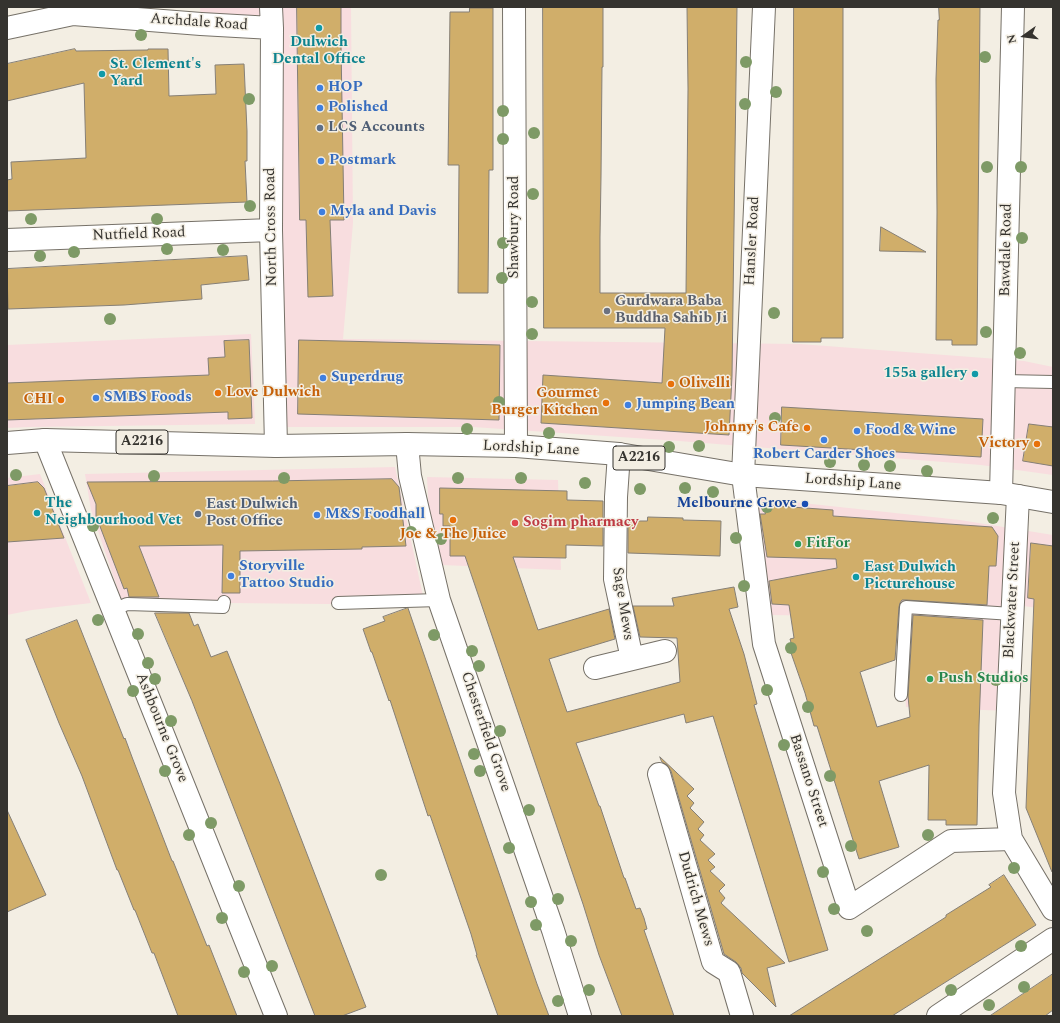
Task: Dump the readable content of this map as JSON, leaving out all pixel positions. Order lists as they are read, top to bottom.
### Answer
{
  "streets": {
    "street": [
      "Archdale Road",
      "North Cross Road",
      "Shawbury Road",
      "Nutfield Road",
      "Hansler Road",
      "Bawdale Road",
      "A2216",
      "Lordship Lane",
      "Blackwater Street",
      "Sage Mews",
      "Ashbourne Grove",
      "Chesterfield Grove",
      "Bassano Street",
      "Dudrich Mews"
    ]
  },
  "crossings": [
    ["Archdale Road", "North Cross Road"],
    ["North Cross Road", "Nutfield Road"],
    ["North Cross Road", "Lordship Lane"],
    ["Shawbury Road", "Lordship Lane"],
    ["Hansler Road", "Lordship Lane"],
    ["Hansler Road", "Bassano Street"],
    ["Bawdale Road", "Lordship Lane"],
    ["Bawdale Road", "Blackwater Street"],
    ["Lordship Lane", "Blackwater Street"],
    ["Lordship Lane", "Sage Mews"],
    ["Lordship Lane", "Ashbourne Grove"],
    ["Lordship Lane", "Chesterfield Grove"],
    ["Lordship Lane", "Bassano Street"],
    ["Blackwater Street", "Bassano Street"]
  ],
  "places": [
    "Dulwich Dental Office",
    "St. Clement's Yard",
    "HOP",
    "Polished",
    "LCS Accounts",
    "Postmark",
    "Myla and Davis",
    "Gurdwara Baba Buddha Sahib Ji",
    "155a gallery",
    "Superdrug",
    "Olivelli",
    "Love Dulwich",
    "SMBS Foods",
    "CHI",
    "Gourmet Burger Kitchen",
    "Jumping Bean",
    "Johnny's Cafe",
    "Food & Wine",
    "Robert Carder Shoes",
    "Victory",
    "Melbourne Grove",
    "The Neighbourhood Vet",
    "East Dulwich Post Office",
    "M&S Foodhall",
    "Joe & The Juice",
    "Sogim pharmacy",
    "FitFor",
    "Storyville Tattoo Studio",
    "East Dulwich Picturehouse",
    "Push Studios"
  ],
  "north": "left"
}
